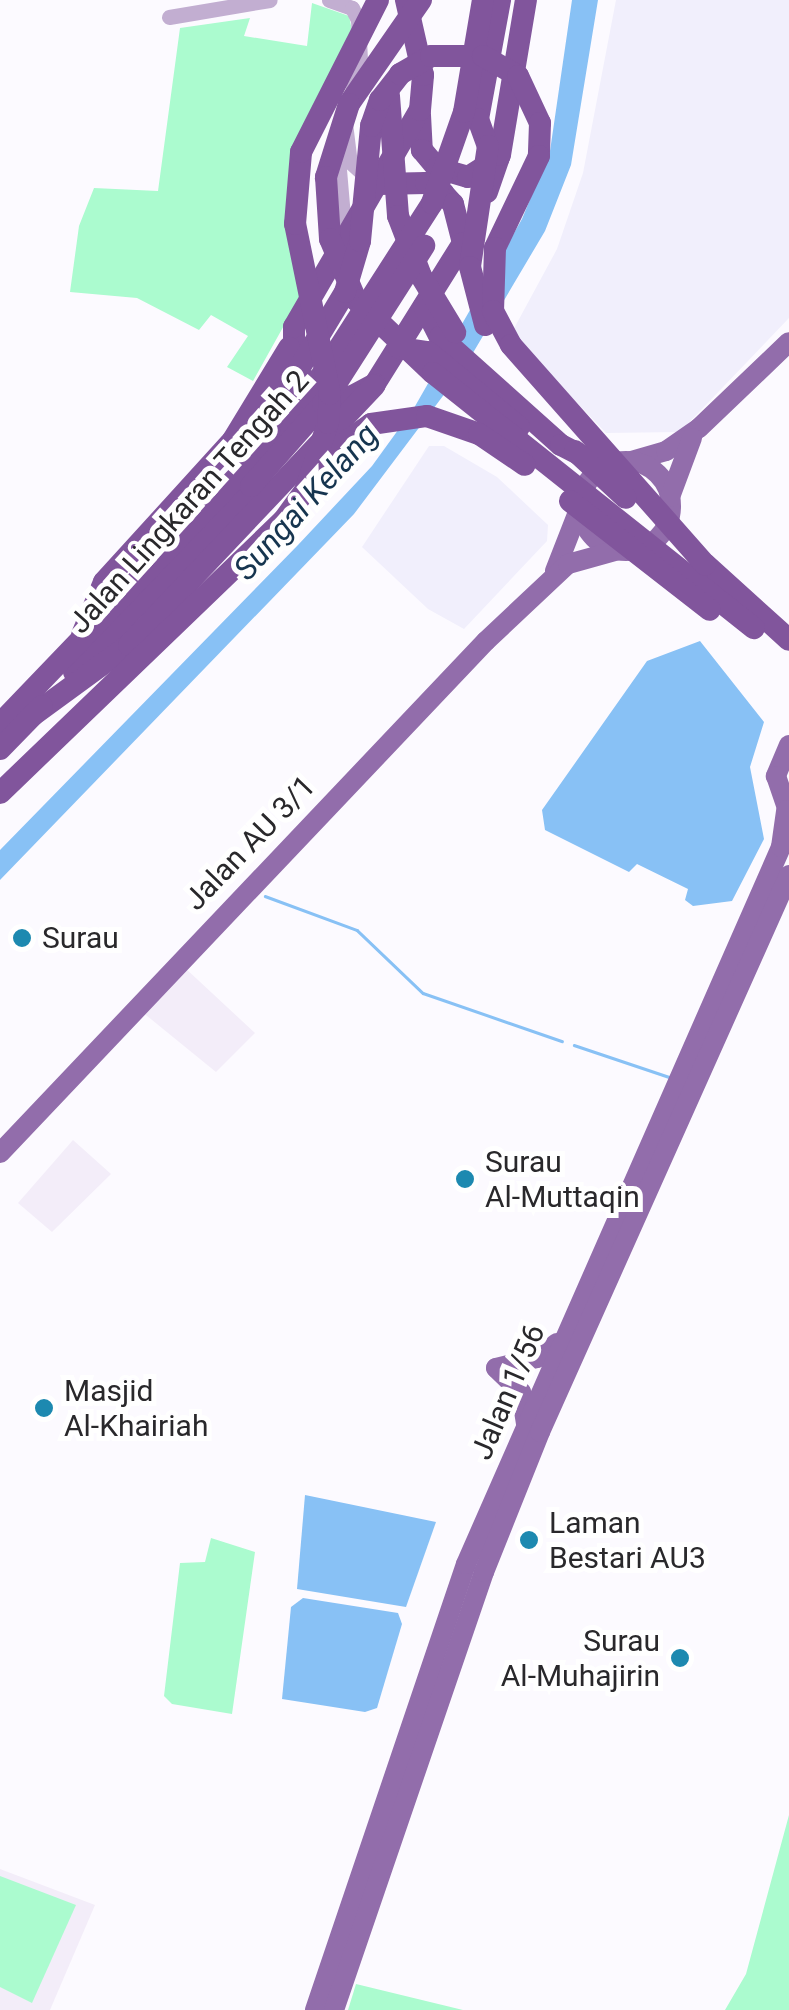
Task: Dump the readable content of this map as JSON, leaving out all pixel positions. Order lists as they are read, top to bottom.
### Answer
{
  "streets": {
    "highway": ["Jalan Lingkaran Tengah 2"],
    "main road": ["Jalan AU 3/1", "Jalan 1/56"]
  },
  "water": ["Sungai Kelang"],
  "places": [
    "Surau",
    "Surau Al-Muttaqin",
    "Masjid Al-Khairiah",
    "Laman Bestari AU3",
    "Surau Al-Muhajirin"
  ]
}
